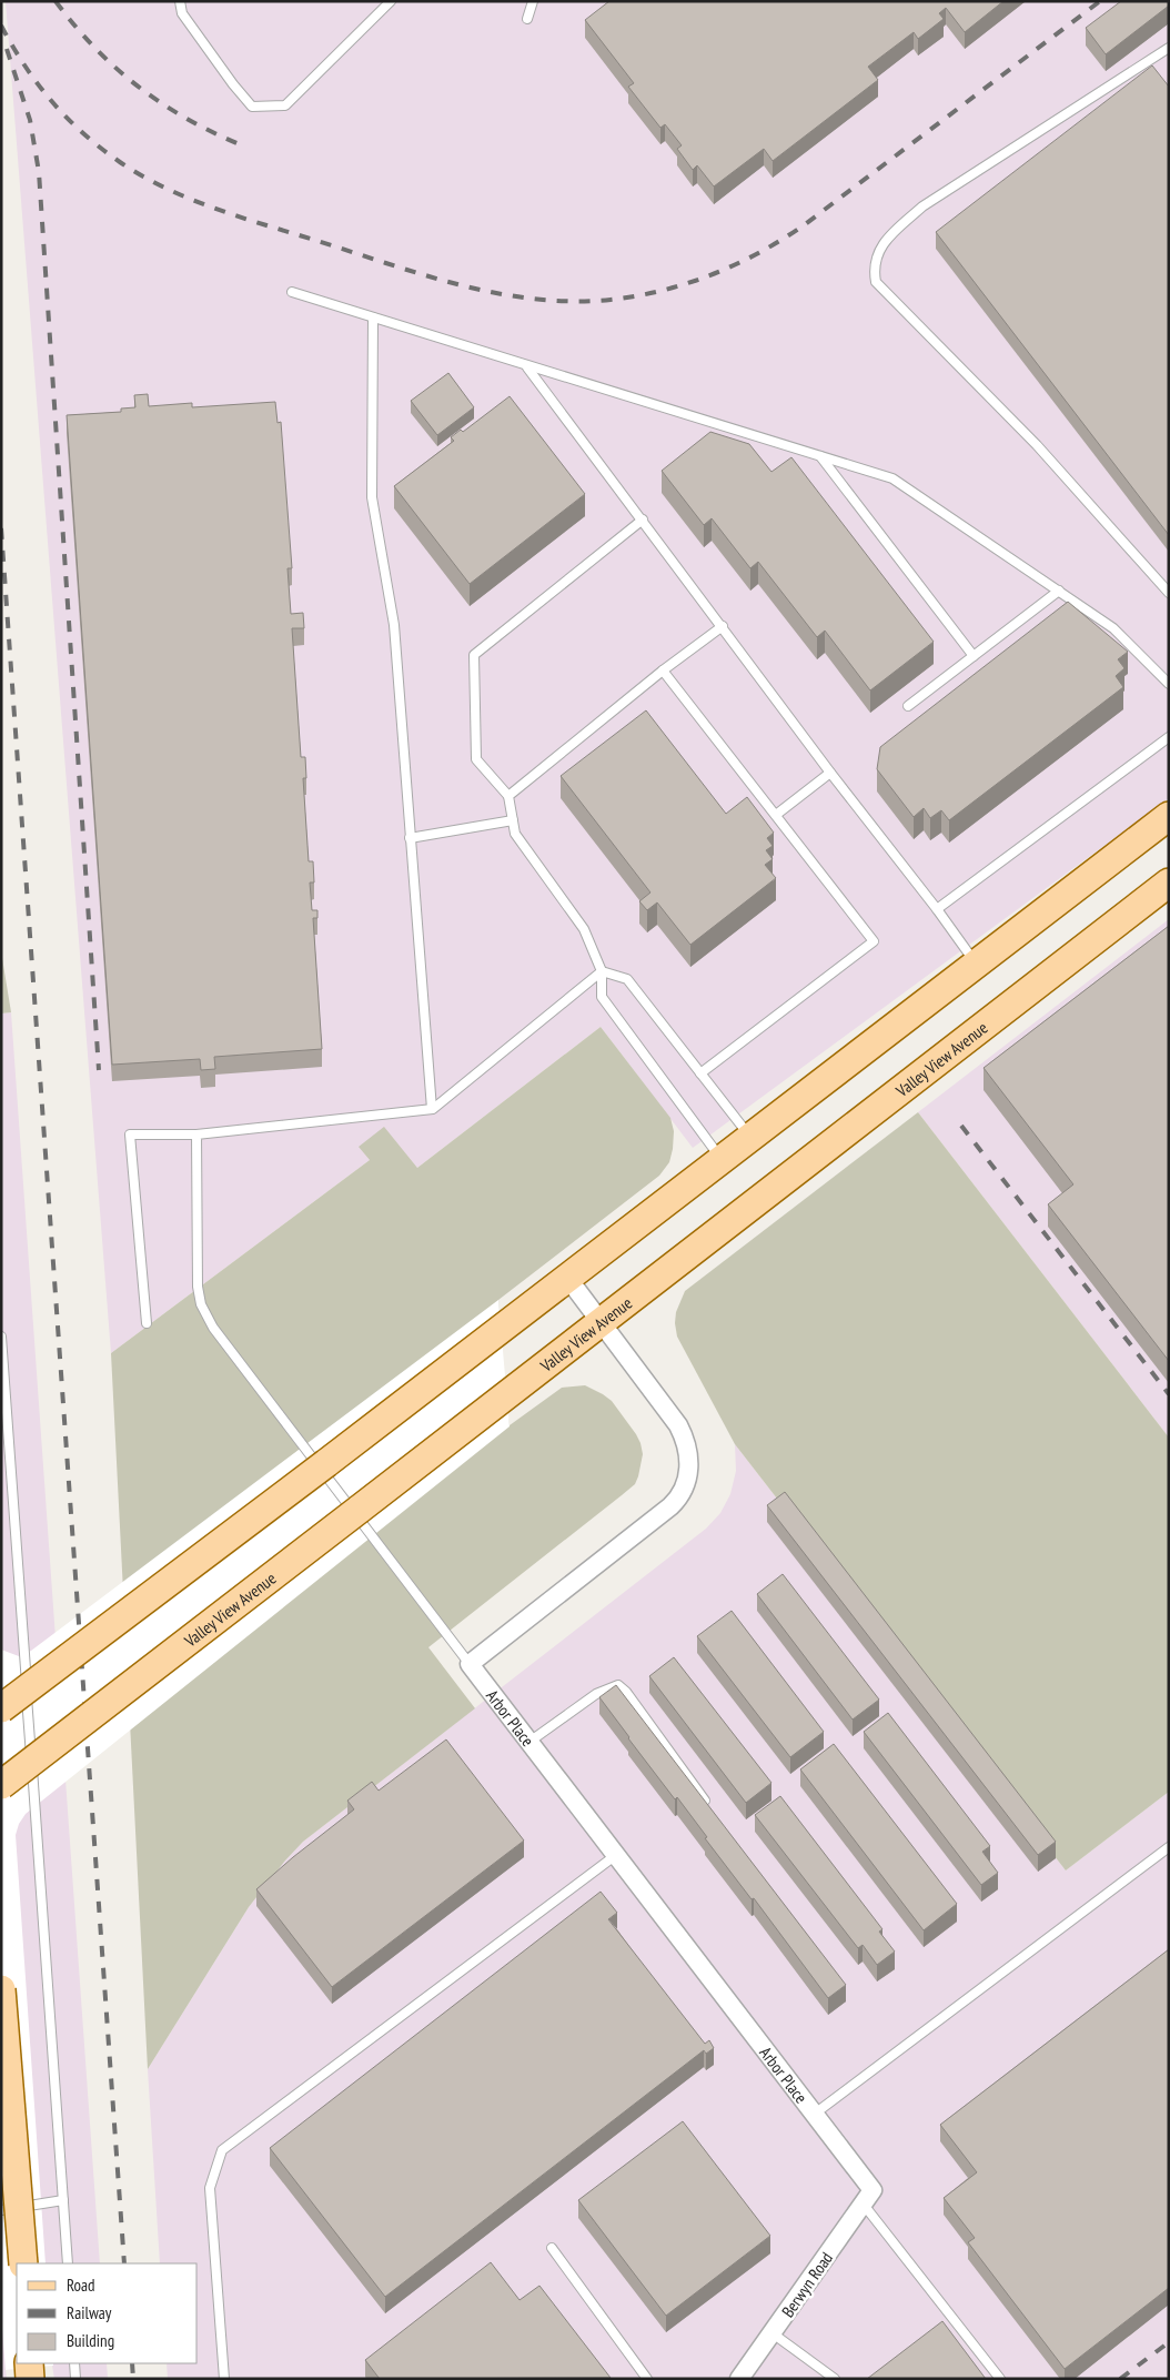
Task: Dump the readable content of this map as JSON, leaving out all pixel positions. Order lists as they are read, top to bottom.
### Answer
{
  "streets": {
    "main road": ["Valley View Avenue"],
    "street": ["Arbor Place", "Berwyn Road"]
  },
  "crossings": [
    ["Arbor Place", "Berwyn Road"]
  ],
  "legend": ["Road", "Railway", "Building"]
}
